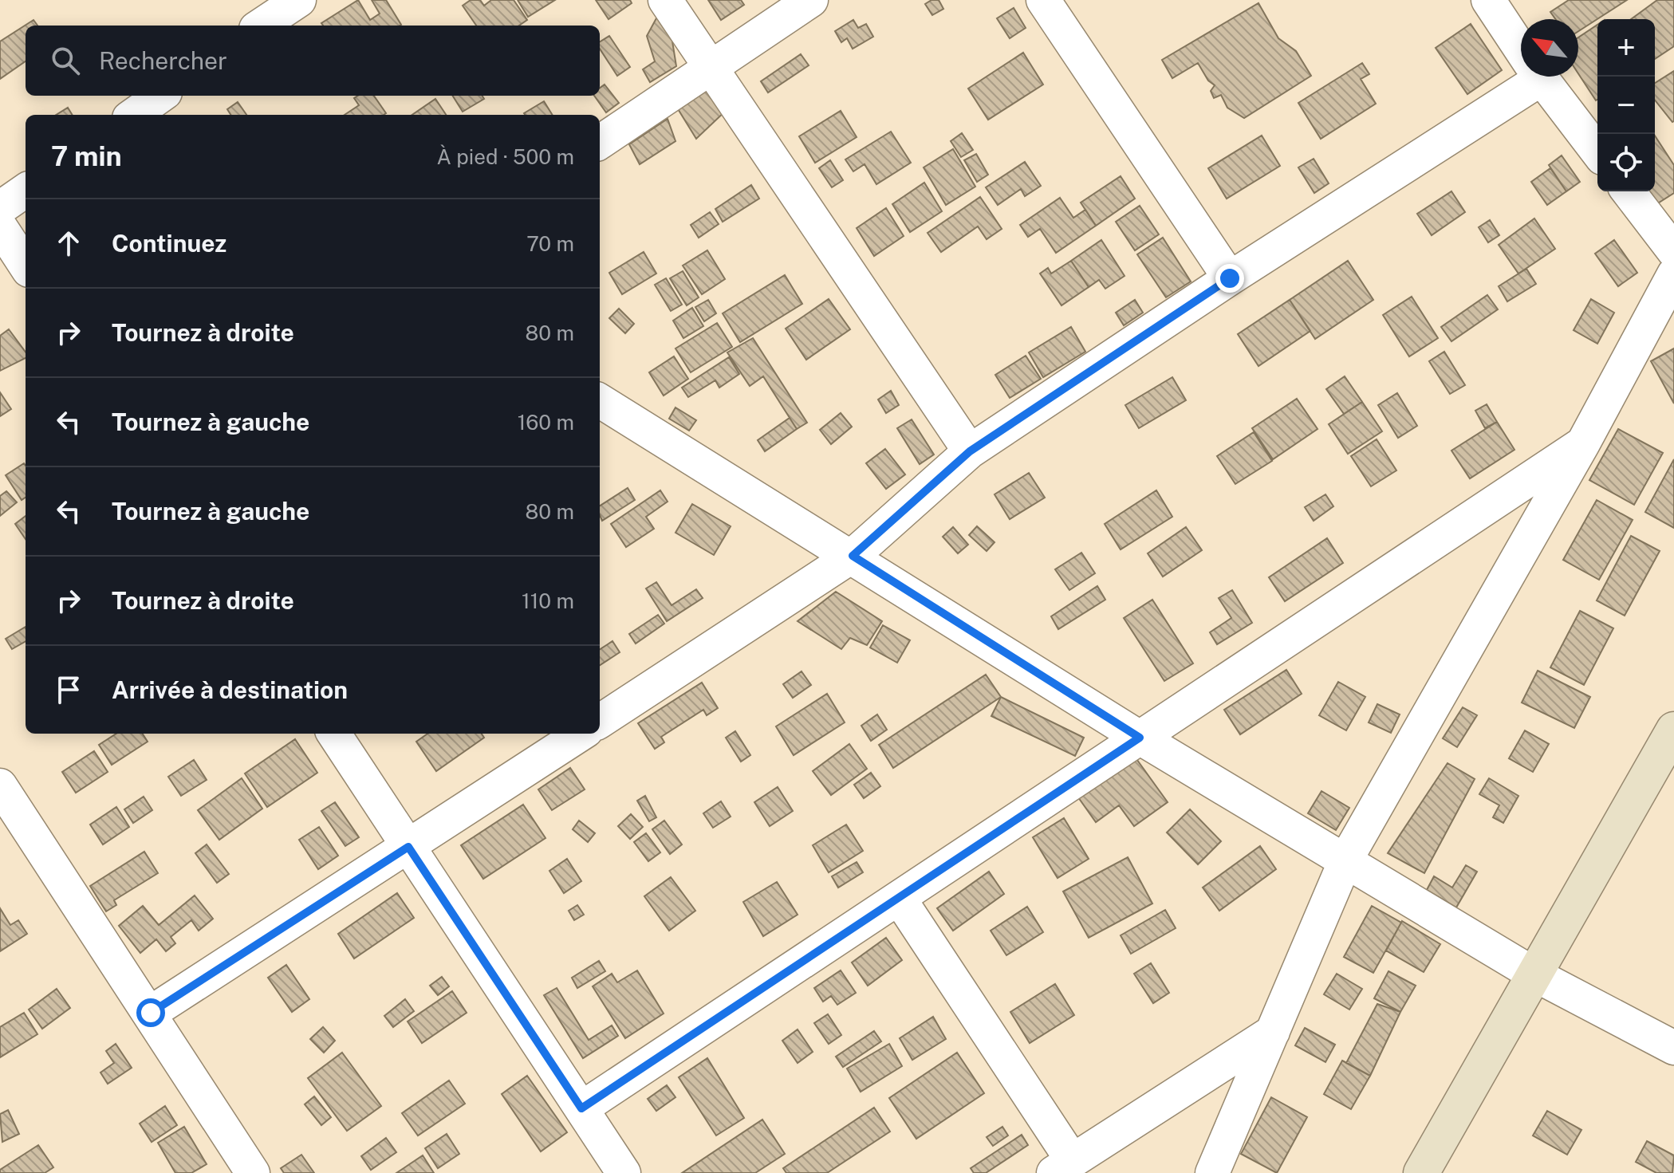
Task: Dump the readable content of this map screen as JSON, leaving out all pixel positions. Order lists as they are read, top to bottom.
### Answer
{
  "north": "top left",
  "page": {
    "map_buttons": ["+", "−"],
    "search": "Rechercher",
    "heading": ["7 min", "À pied · 500 m"],
    "list": [
      ["Continuez", "70 m"],
      ["Tournez à droite", "80 m"],
      ["Tournez à gauche", "160 m"],
      ["Tournez à gauche", "80 m"],
      ["Tournez à droite", "110 m"],
      "Arrivée à destination"
    ]
  }
}
